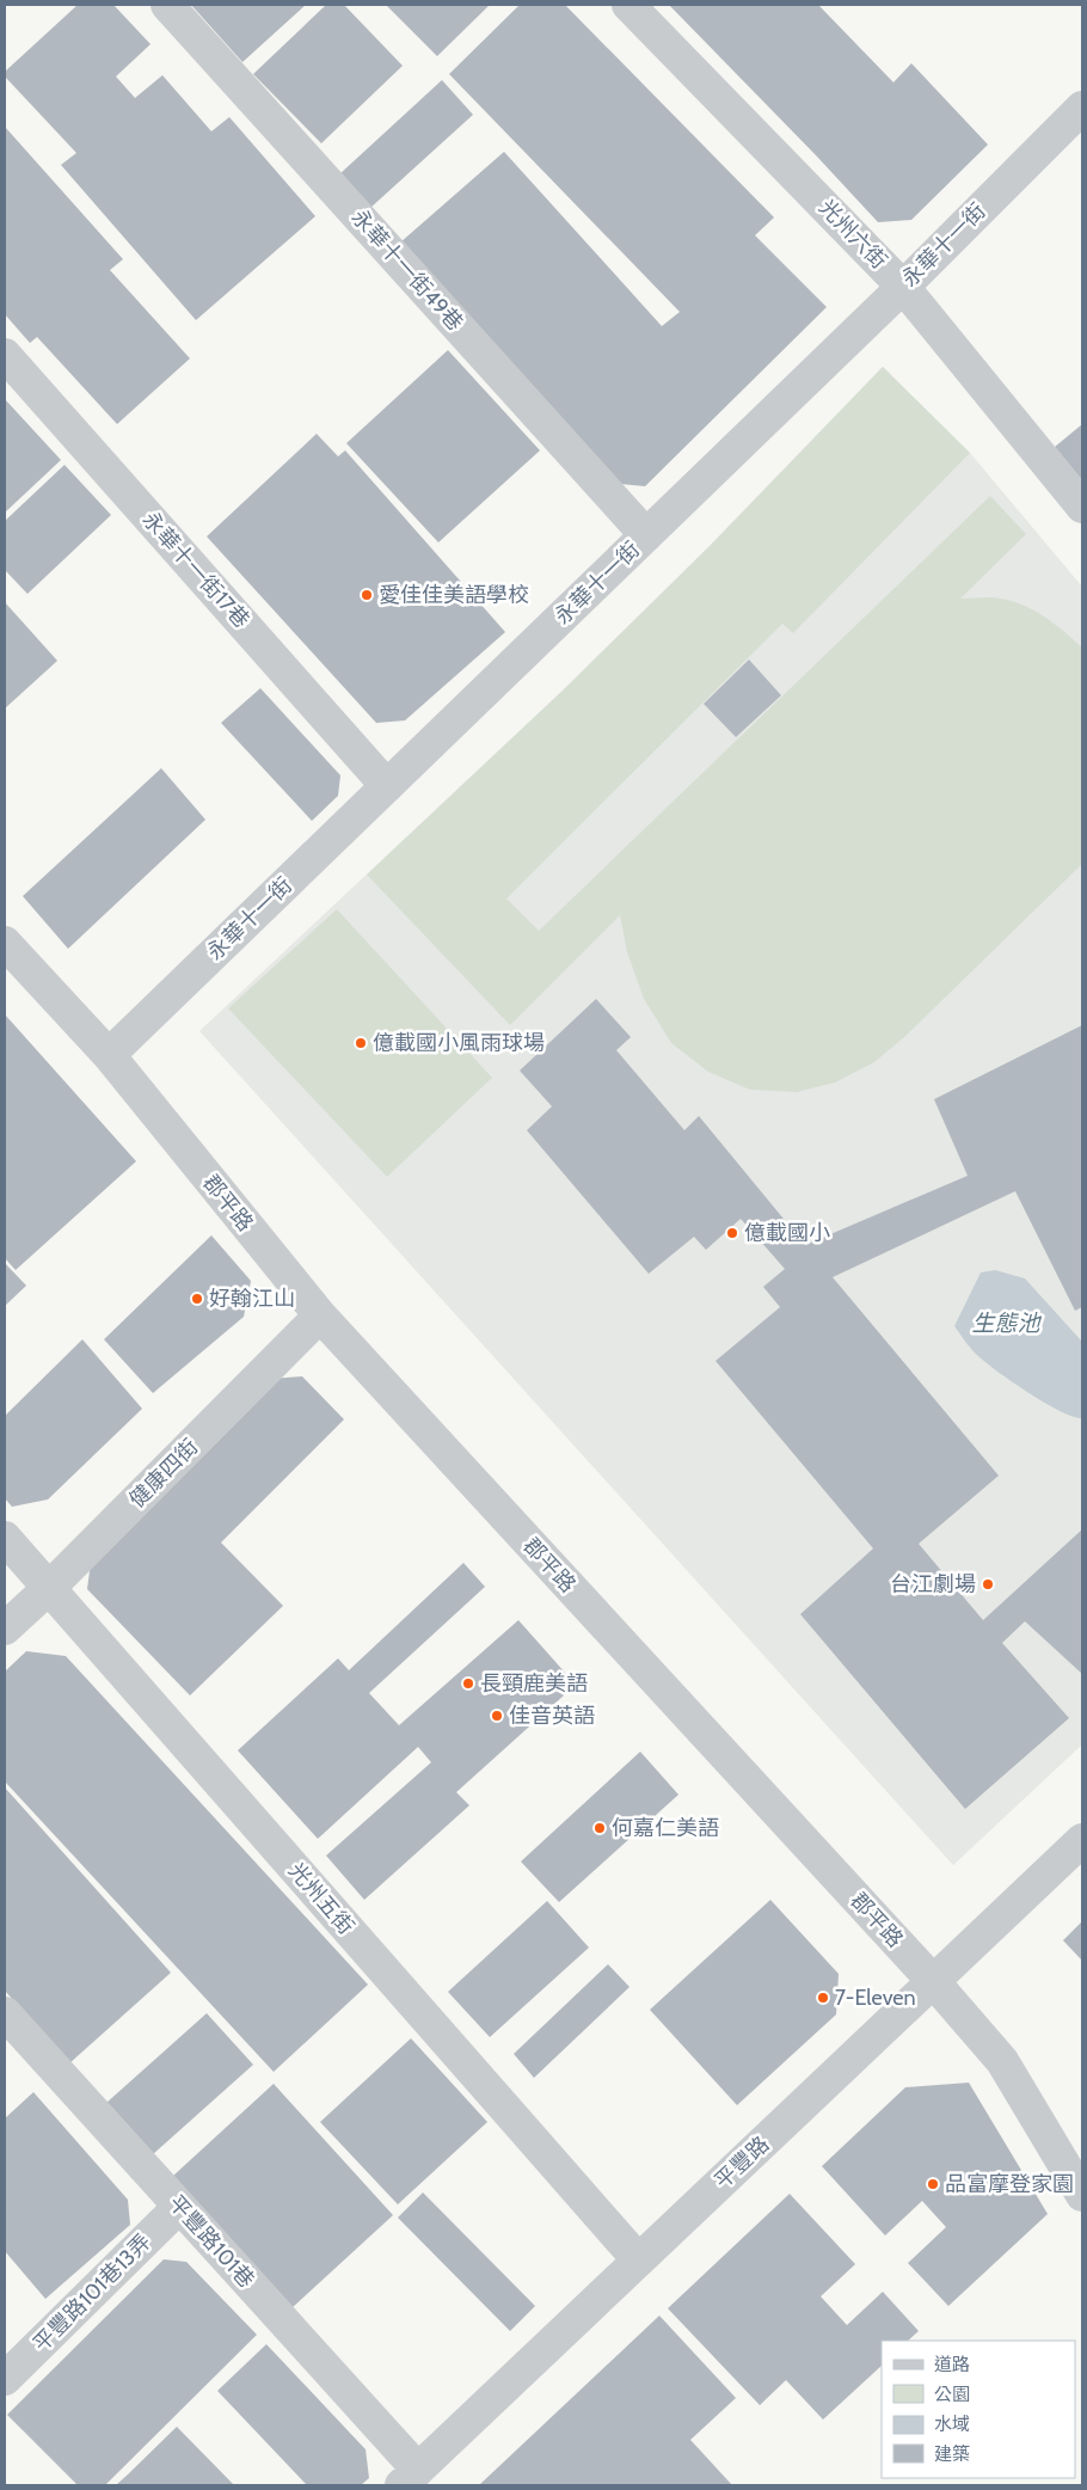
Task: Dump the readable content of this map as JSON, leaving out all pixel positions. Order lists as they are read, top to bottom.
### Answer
{
  "streets": {
    "street": [
      "光州六街",
      "永華十一街",
      "永華十一街49巷",
      "永華十一街17巷",
      "郡平路",
      "健康四街",
      "光州五街",
      "平豐路",
      "平豐路101巷",
      "平豐路101巷13弄"
    ]
  },
  "crossings": [
    ["光州六街", "永華十一街"],
    ["永華十一街", "永華十一街49巷"],
    ["永華十一街", "永華十一街17巷"],
    ["永華十一街", "郡平路"],
    ["郡平路", "健康四街"],
    ["郡平路", "平豐路"],
    ["健康四街", "光州五街"],
    ["光州五街", "平豐路"],
    ["平豐路", "平豐路101巷"],
    ["平豐路101巷", "平豐路101巷13弄"]
  ],
  "water": ["生態池"],
  "places": [
    "愛佳佳美語學校",
    "億載國小風雨球場",
    "億載國小",
    "好翰江山",
    "台江劇場",
    "長頸鹿美語",
    "佳音英語",
    "何嘉仁美語",
    "7-Eleven",
    "品富摩登家園"
  ],
  "legend": [
    "道路",
    "公園",
    "水域",
    "建築"
  ]
}
